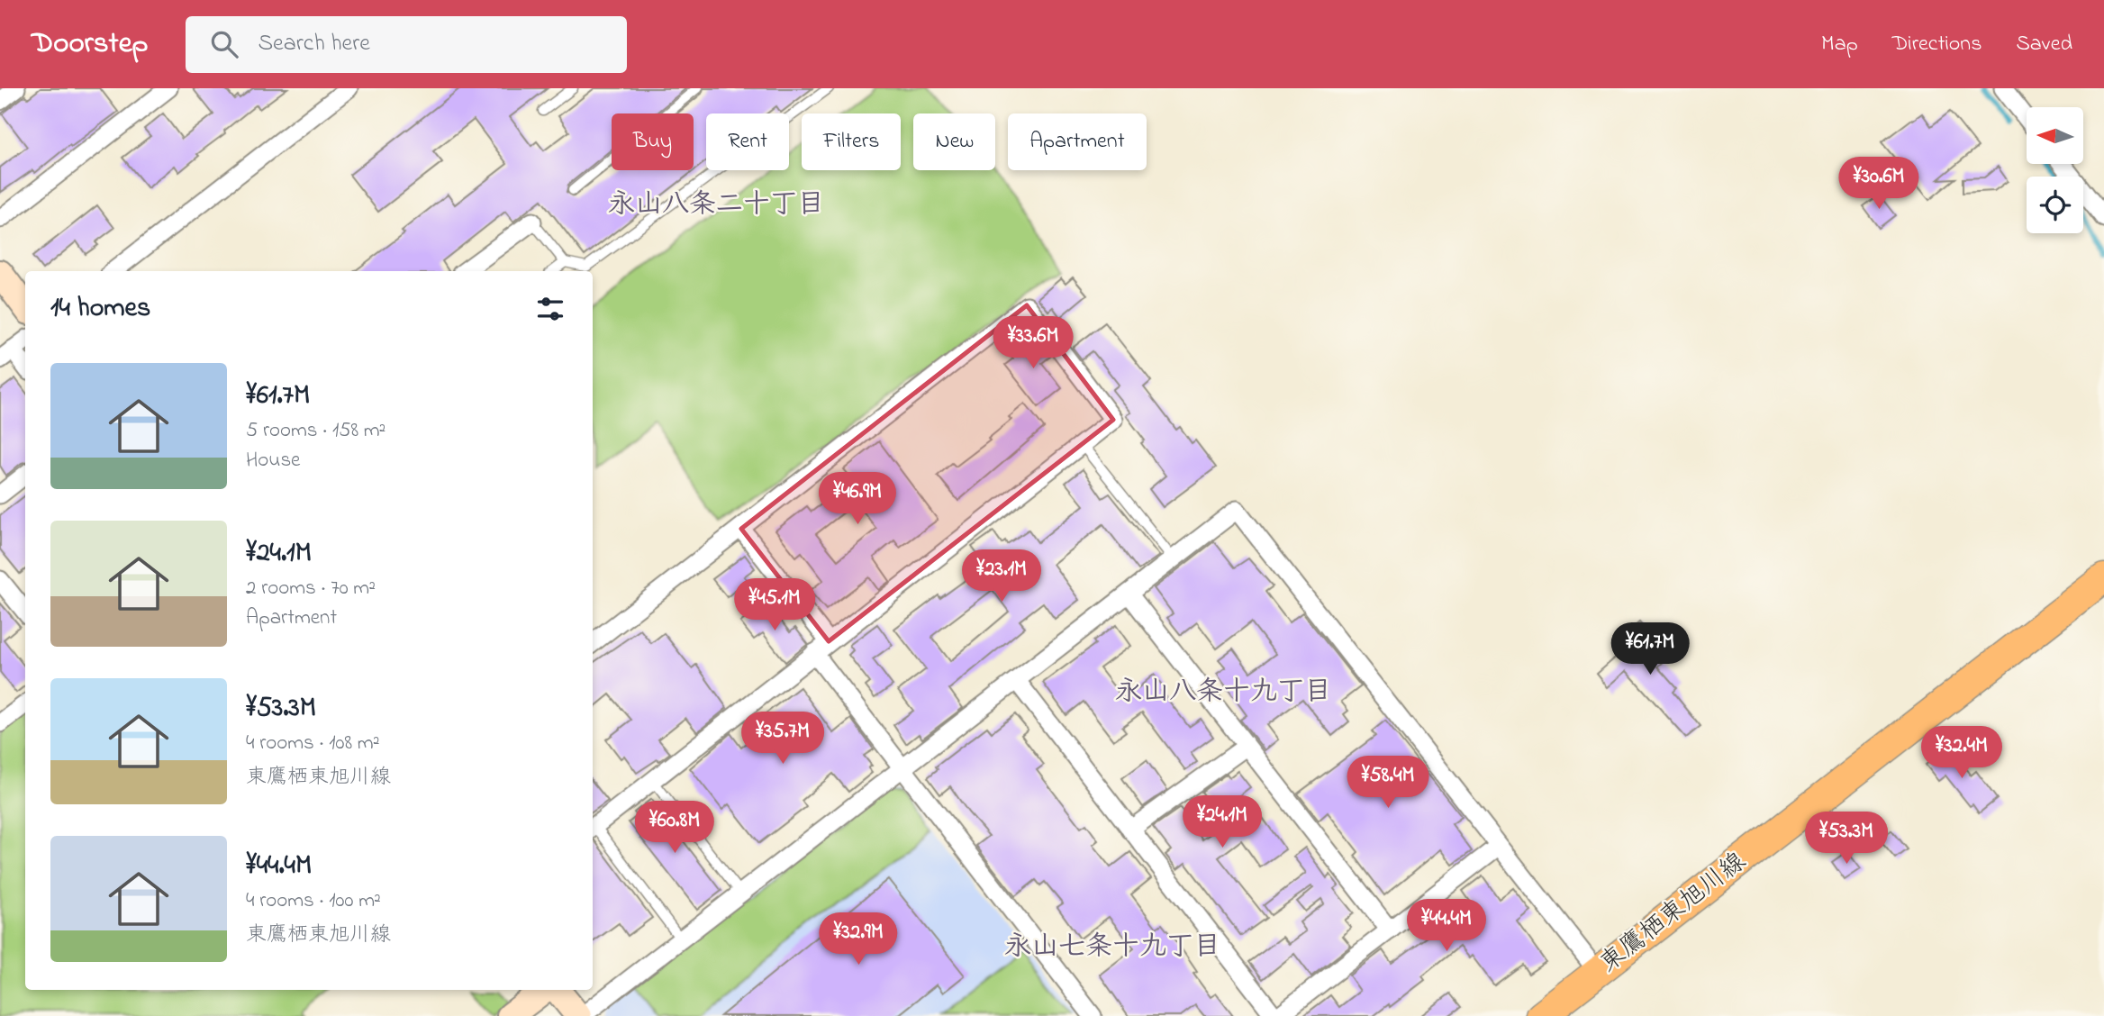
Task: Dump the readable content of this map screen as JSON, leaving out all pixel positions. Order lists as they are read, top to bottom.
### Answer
{
  "streets": {
    "main road": ["東鷹栖東旭川線"]
  },
  "districts": ["永山八条二十丁目", "永山八条十九丁目", "永山七条十九丁目"],
  "north": "left",
  "page": {
    "header": "Doorstep",
    "search": "Search here",
    "nav": ["Map", "Directions", "Saved"],
    "chip": [
      "Buy",
      "Rent",
      "Filters",
      "New",
      "Apartment"
    ],
    "price": [
      "¥30.6M",
      "¥33.6M",
      "¥46.9M",
      "¥23.1M",
      "¥45.1M",
      "¥61.7M",
      "¥35.7M",
      "¥32.4M",
      "¥58.4M",
      "¥24.1M",
      "¥60.8M",
      "¥53.3M",
      "¥44.4M",
      "¥32.9M"
    ],
    "heading": "14 homes",
    "list": [
      {
        "name": "¥61.7M",
        "note": "5 rooms · 158 m² · House"
      },
      {
        "name": "¥24.1M",
        "note": "2 rooms · 70 m² · Apartment"
      },
      {
        "name": "¥53.3M",
        "note": "4 rooms · 108 m² · 東鷹栖東旭川線"
      },
      {
        "name": "¥44.4M",
        "note": "4 rooms · 100 m² · 東鷹栖東旭川線"
      }
    ]
  }
}
